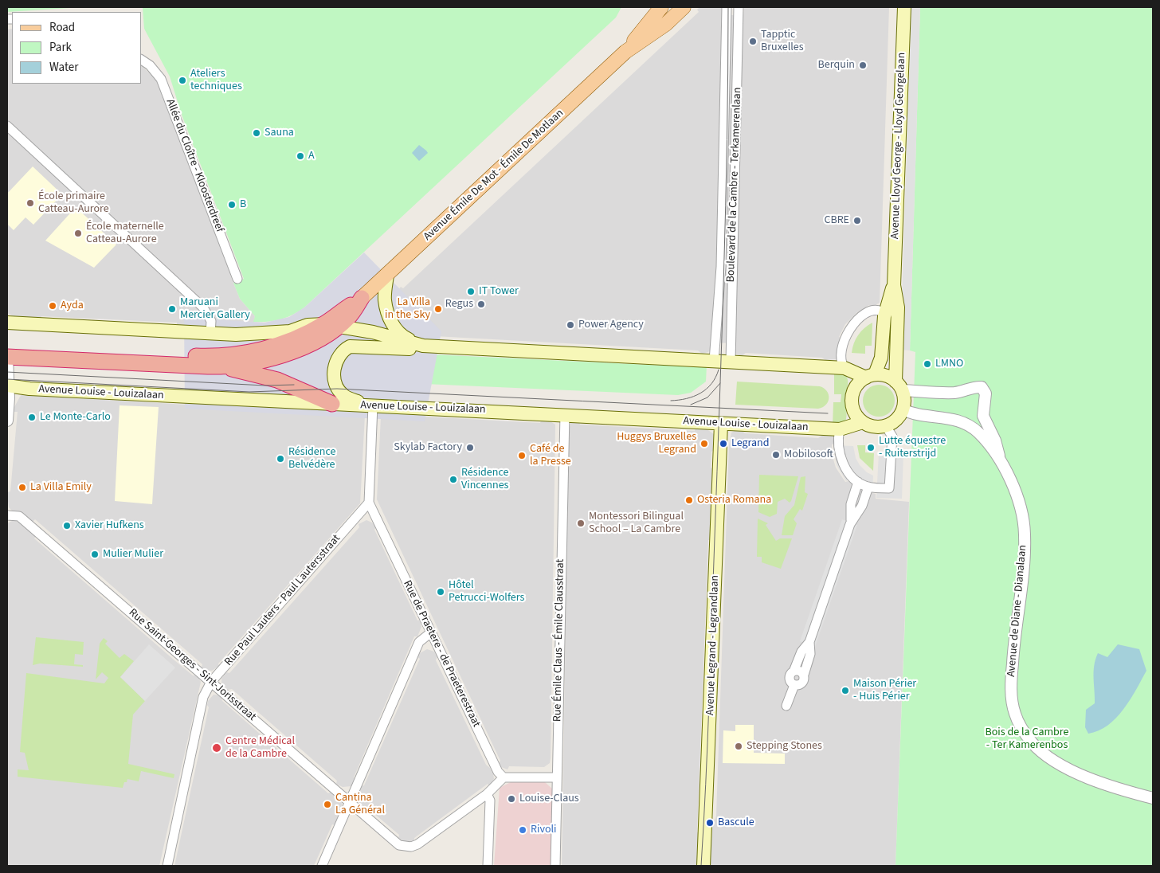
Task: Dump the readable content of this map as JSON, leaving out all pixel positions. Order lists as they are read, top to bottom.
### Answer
{
  "streets": {
    "main road": [
      "Avenue Lloyd George - Lloyd Georgelaan",
      "Avenue Émile De Mot - Émile De Motlaan",
      "Avenue Louise - Louizalaan",
      "Avenue Legrand - Legrandlaan"
    ],
    "street": [
      "Allée du Cloître - Kloosterdreef",
      "Boulevard de la Cambre - Terkamerenlaan",
      "Rue Paul Lauters - Paul Lautersstraat",
      "Avenue de Diane - Dianalaan",
      "Rue Émile Claus - Émile Clausstraat",
      "Rue de Praetere - de Praeterestraat",
      "Rue Saint-Georges - Sint-Jorisstraat"
    ]
  },
  "crossings": [
    ["Avenue Lloyd George - Lloyd Georgelaan", "Avenue Louise - Louizalaan"],
    ["Avenue Lloyd George - Lloyd Georgelaan", "Avenue de Diane - Dianalaan"],
    ["Avenue Louise - Louizalaan", "Avenue de Diane - Dianalaan"],
    ["Avenue Louise - Louizalaan", "Rue Émile Claus - Émile Clausstraat"],
    ["Avenue Louise - Louizalaan", "Avenue Legrand - Legrandlaan"],
    ["Rue Paul Lauters - Paul Lautersstraat", "Rue de Praetere - de Praeterestraat"],
    ["Rue Paul Lauters - Paul Lautersstraat", "Rue Saint-Georges - Sint-Jorisstraat"],
    ["Rue de Praetere - de Praeterestraat", "Rue Saint-Georges - Sint-Jorisstraat"]
  ],
  "parks": ["Bois de la Cambre - Ter Kamerenbos"],
  "places": [
    "Tapptic Bruxelles",
    "Berquin",
    "Ateliers techniques",
    "Sauna",
    "A",
    "École primaire Catteau-Aurore",
    "B",
    "CBRE",
    "École maternelle Catteau-Aurore",
    "IT Tower",
    "Regus",
    "Ayda",
    "Maruani Mercier Gallery",
    "La Villa in the Sky",
    "Power Agency",
    "LMNO",
    "Le Monte-Carlo",
    "Huggys Bruxelles Legrand",
    "Legrand",
    "Skylab Factory",
    "Lutte équestre - Ruiterstrijd",
    "Mobilosoft",
    "Café de la Presse",
    "Résidence Belvédère",
    "Résidence Vincennes",
    "La Villa Emily",
    "Osteria Romana",
    "Montessori Bilingual School – La Cambre",
    "Xavier Hufkens",
    "Mulier Mulier",
    "Hôtel Petrucci-Wolfers",
    "Maison Périer - Huis Périer",
    "Stepping Stones",
    "Centre Médical de la Cambre",
    "Louise-Claus",
    "Cantina La Général",
    "Bascule",
    "Rivoli"
  ],
  "legend": ["Road", "Park", "Water"]
}
